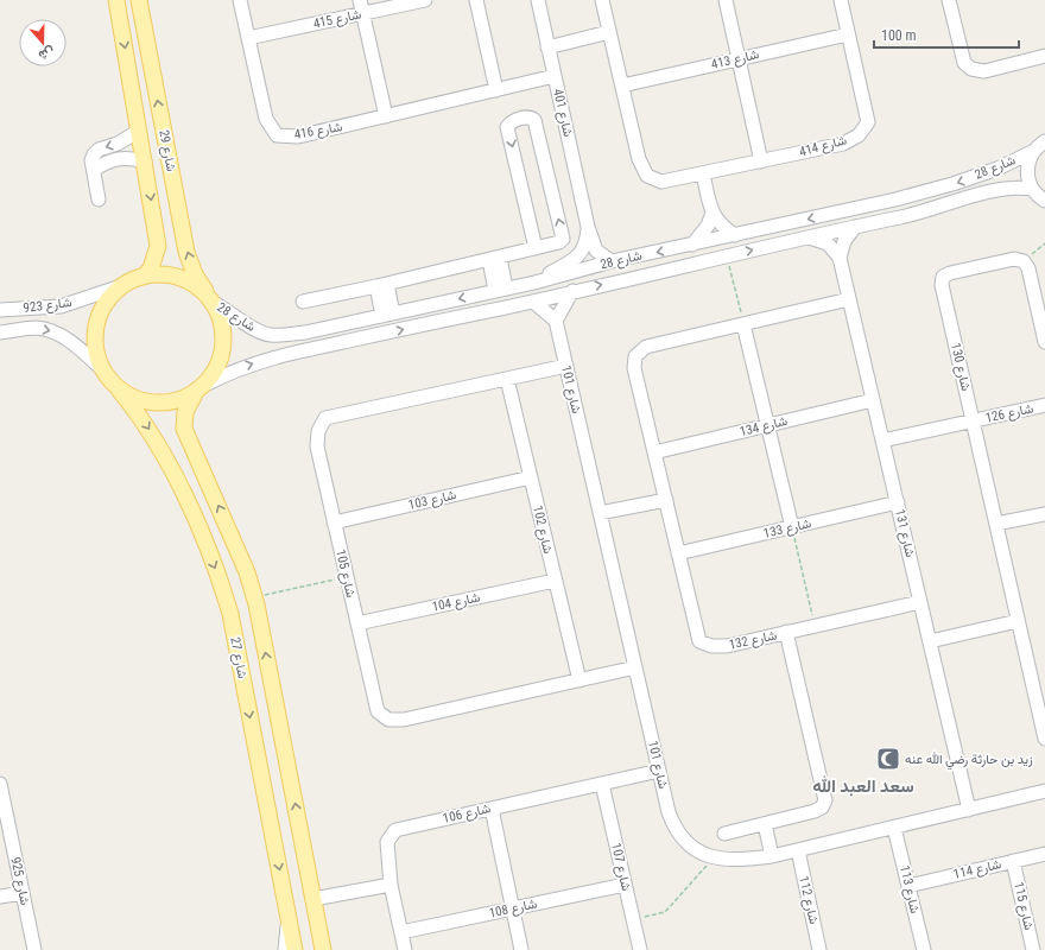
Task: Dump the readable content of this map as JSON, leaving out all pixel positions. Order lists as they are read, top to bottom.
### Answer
{
  "streets": {
    "main road": ["شارع 29", "شارع 27"],
    "street": [
      "شارع 415",
      "شارع 413",
      "شارع 401",
      "شارع 416",
      "شارع 414",
      "شارع 28",
      "شارع 923",
      "شارع 130",
      "شارع 101",
      "شارع 126",
      "شارع 134",
      "شارع 103",
      "شارع 133",
      "شارع 102",
      "شارع 131",
      "شارع 105",
      "شارع 104",
      "شارع 132",
      "شارع 106",
      "شارع 107",
      "شارع 114",
      "شارع 925",
      "شارع 113",
      "شارع 112",
      "شارع 115",
      "شارع 108"
    ]
  },
  "crossings": [
    ["شارع 415", "شارع 416"],
    ["شارع 413", "شارع 414"],
    ["شارع 401", "شارع 416"],
    ["شارع 401", "شارع 28"],
    ["شارع 29", "شارع 28"],
    ["شارع 29", "شارع 923"],
    ["شارع 29", "شارع 27"],
    ["شارع 28", "شارع 923"],
    ["شارع 28", "شارع 27"],
    ["شارع 923", "شارع 27"],
    ["شارع 130", "شارع 126"],
    ["شارع 101", "شارع 131"],
    ["شارع 101", "شارع 105"],
    ["شارع 101", "شارع 106"],
    ["شارع 101", "شارع 113"],
    ["شارع 101", "شارع 112"],
    ["شارع 126", "شارع 131"],
    ["شارع 134", "شارع 131"],
    ["شارع 134", "شارع 132"],
    ["شارع 103", "شارع 102"],
    ["شارع 103", "شارع 105"],
    ["شارع 133", "شارع 131"],
    ["شارع 133", "شارع 132"],
    ["شارع 102", "شارع 105"],
    ["شارع 102", "شارع 104"],
    ["شارع 131", "شارع 132"],
    ["شارع 105", "شارع 104"],
    ["شارع 106", "شارع 107"],
    ["شارع 106", "شارع 108"],
    ["شارع 107", "شارع 108"],
    ["شارع 114", "شارع 113"],
    ["شارع 114", "شارع 115"]
  ],
  "one_way": ["شارع 923"],
  "districts": ["سعد العبد الله"],
  "places": {
    "mosque": ["زيد بن حارثة رضي الله عنه"]
  },
  "scale_bar": "100 m",
  "north": "bottom"
}
